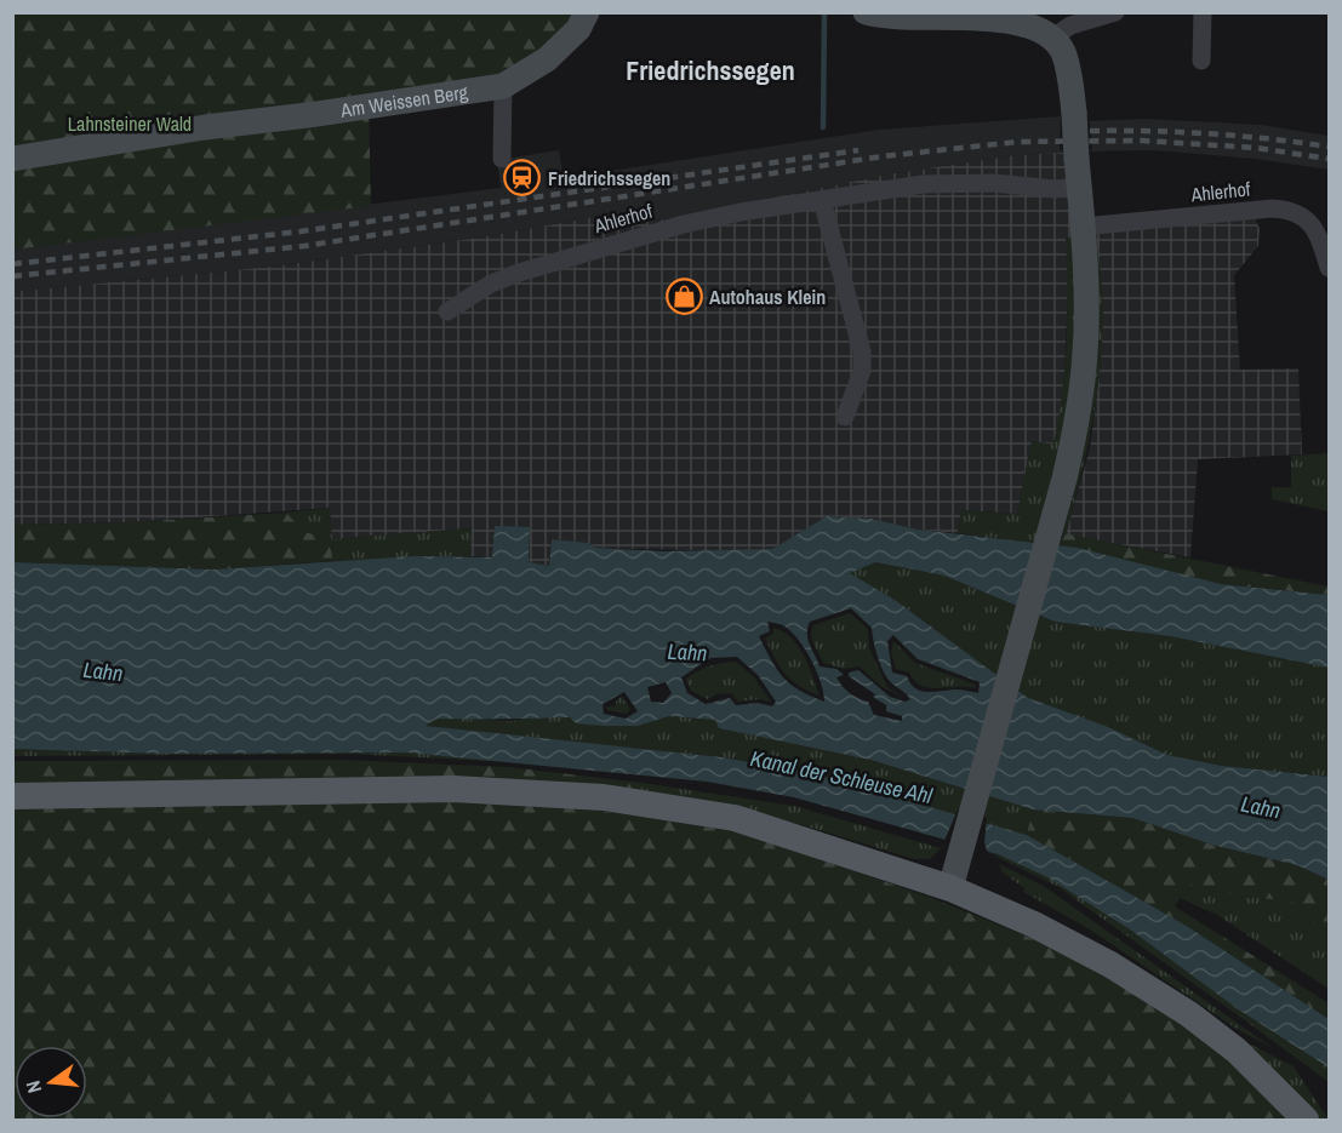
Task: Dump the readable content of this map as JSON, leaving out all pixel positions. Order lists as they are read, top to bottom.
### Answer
{
  "streets": {
    "street": ["Am Weissen Berg", "Ahlerhof"]
  },
  "districts": ["Friedrichssegen"],
  "water": ["Lahn", "Kanal der Schleuse Ahl"],
  "parks": ["Lahnsteiner Wald"],
  "places": {
    "station": ["Friedrichssegen"],
    "shop": ["Autohaus Klein"]
  },
  "north": "left"
}
